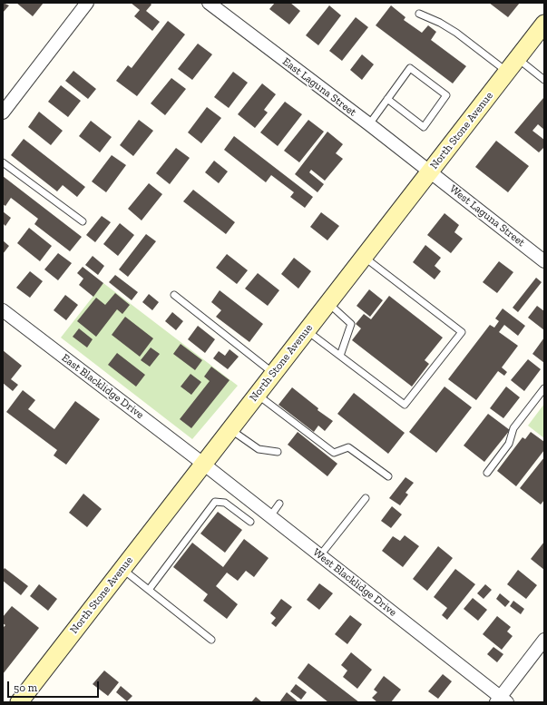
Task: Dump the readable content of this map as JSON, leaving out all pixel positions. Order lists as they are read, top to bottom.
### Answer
{
  "streets": {
    "main road": ["North Stone Avenue"],
    "street": [
      "East Laguna Street",
      "West Laguna Street",
      "East Blacklidge Drive",
      "West Blacklidge Drive"
    ]
  },
  "crossings": [
    ["East Laguna Street", "North Stone Avenue"],
    ["East Laguna Street", "West Laguna Street"],
    ["North Stone Avenue", "West Laguna Street"],
    ["North Stone Avenue", "East Blacklidge Drive"],
    ["North Stone Avenue", "West Blacklidge Drive"],
    ["East Blacklidge Drive", "West Blacklidge Drive"]
  ],
  "scale_bar": "50 m"
}
